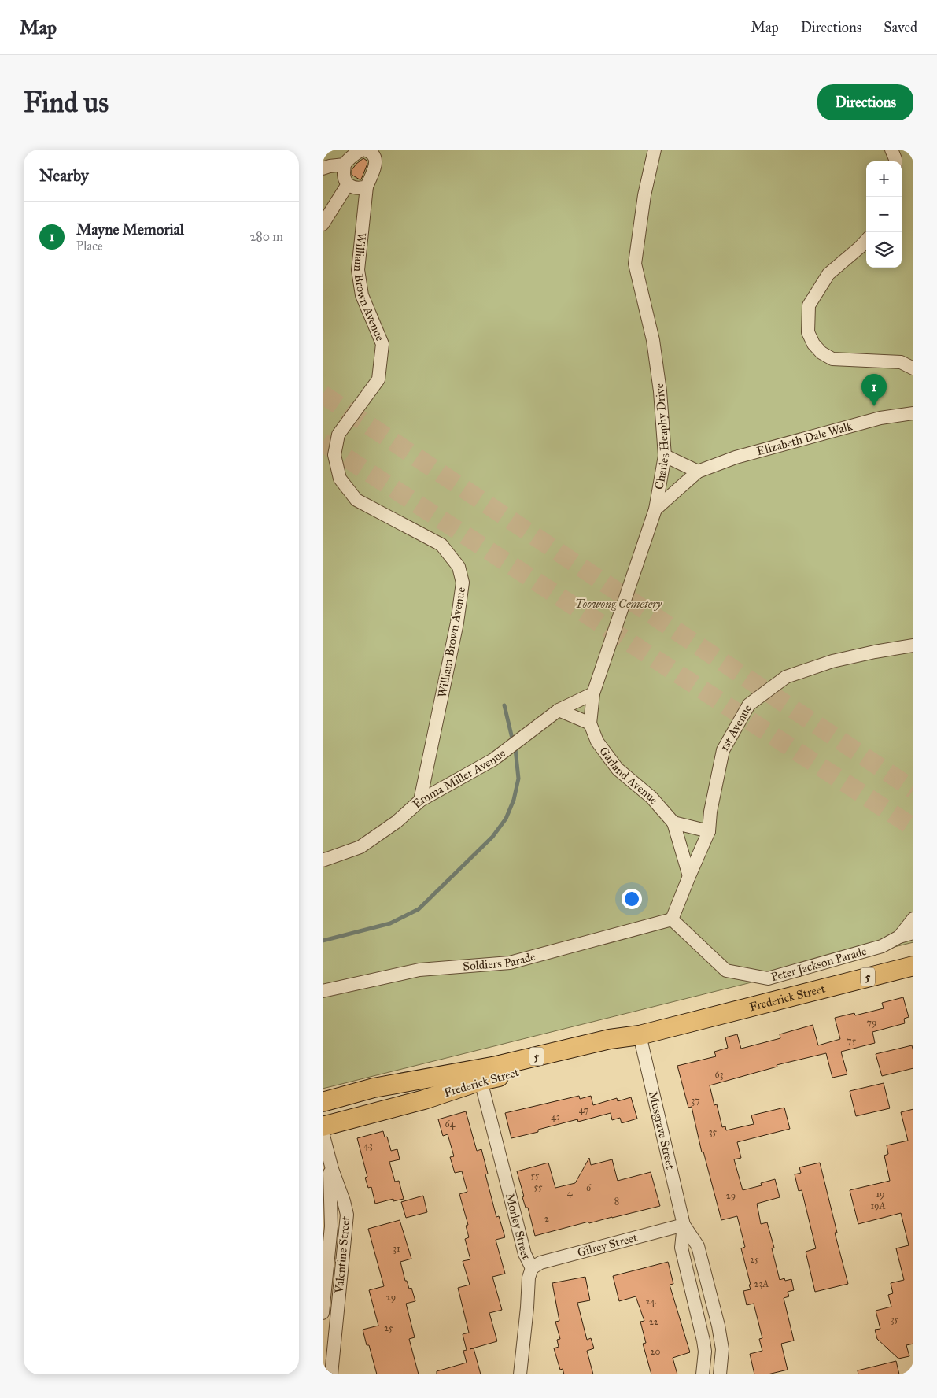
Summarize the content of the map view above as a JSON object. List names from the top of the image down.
{
  "streets": {
    "highway": ["5", "Frederick Street"],
    "street": [
      "William Brown Avenue",
      "Charles Heaphy Drive",
      "Elizabeth Dale Walk",
      "1st Avenue",
      "Garland Avenue",
      "Emma Miller Avenue",
      "Soldiers Parade",
      "Peter Jackson Parade",
      "Musgrave Street",
      "Morley Street",
      "Gilrey Street",
      "Valentine Street"
    ]
  },
  "crossings": [
    ["William Brown Avenue", "Emma Miller Avenue"],
    ["Charles Heaphy Drive", "Garland Avenue"],
    ["Charles Heaphy Drive", "Emma Miller Avenue"],
    ["1st Avenue", "Soldiers Parade"],
    ["1st Avenue", "Peter Jackson Parade"],
    ["Soldiers Parade", "Peter Jackson Parade"],
    ["5", "Frederick Street"],
    ["5", "Morley Street"],
    ["Frederick Street", "Musgrave Street"],
    ["Frederick Street", "Morley Street"],
    ["Musgrave Street", "Gilrey Street"],
    ["Morley Street", "Gilrey Street"]
  ],
  "parks": ["Toowong Cemetery"],
  "house_numbers": [
    "79",
    "75",
    "63",
    "37",
    "47",
    "43",
    "64",
    "35",
    "43",
    "55",
    "55",
    "6",
    "4",
    "19",
    "29",
    "8",
    "19A",
    "2",
    "31",
    "25",
    "23A",
    "29",
    "24",
    "35",
    "22",
    "25",
    "20"
  ],
  "page": {
    "header": "Map",
    "nav": ["Map", "Directions", "Saved"],
    "buttons": "Directions",
    "title": "Find us",
    "heading": "Nearby",
    "map_buttons": ["+", "−"],
    "list": [
      {
        "mark": "1",
        "name": "Mayne Memorial",
        "note": "Place",
        "value": "280 m"
      }
    ],
    "pins": "1"
  }
}
